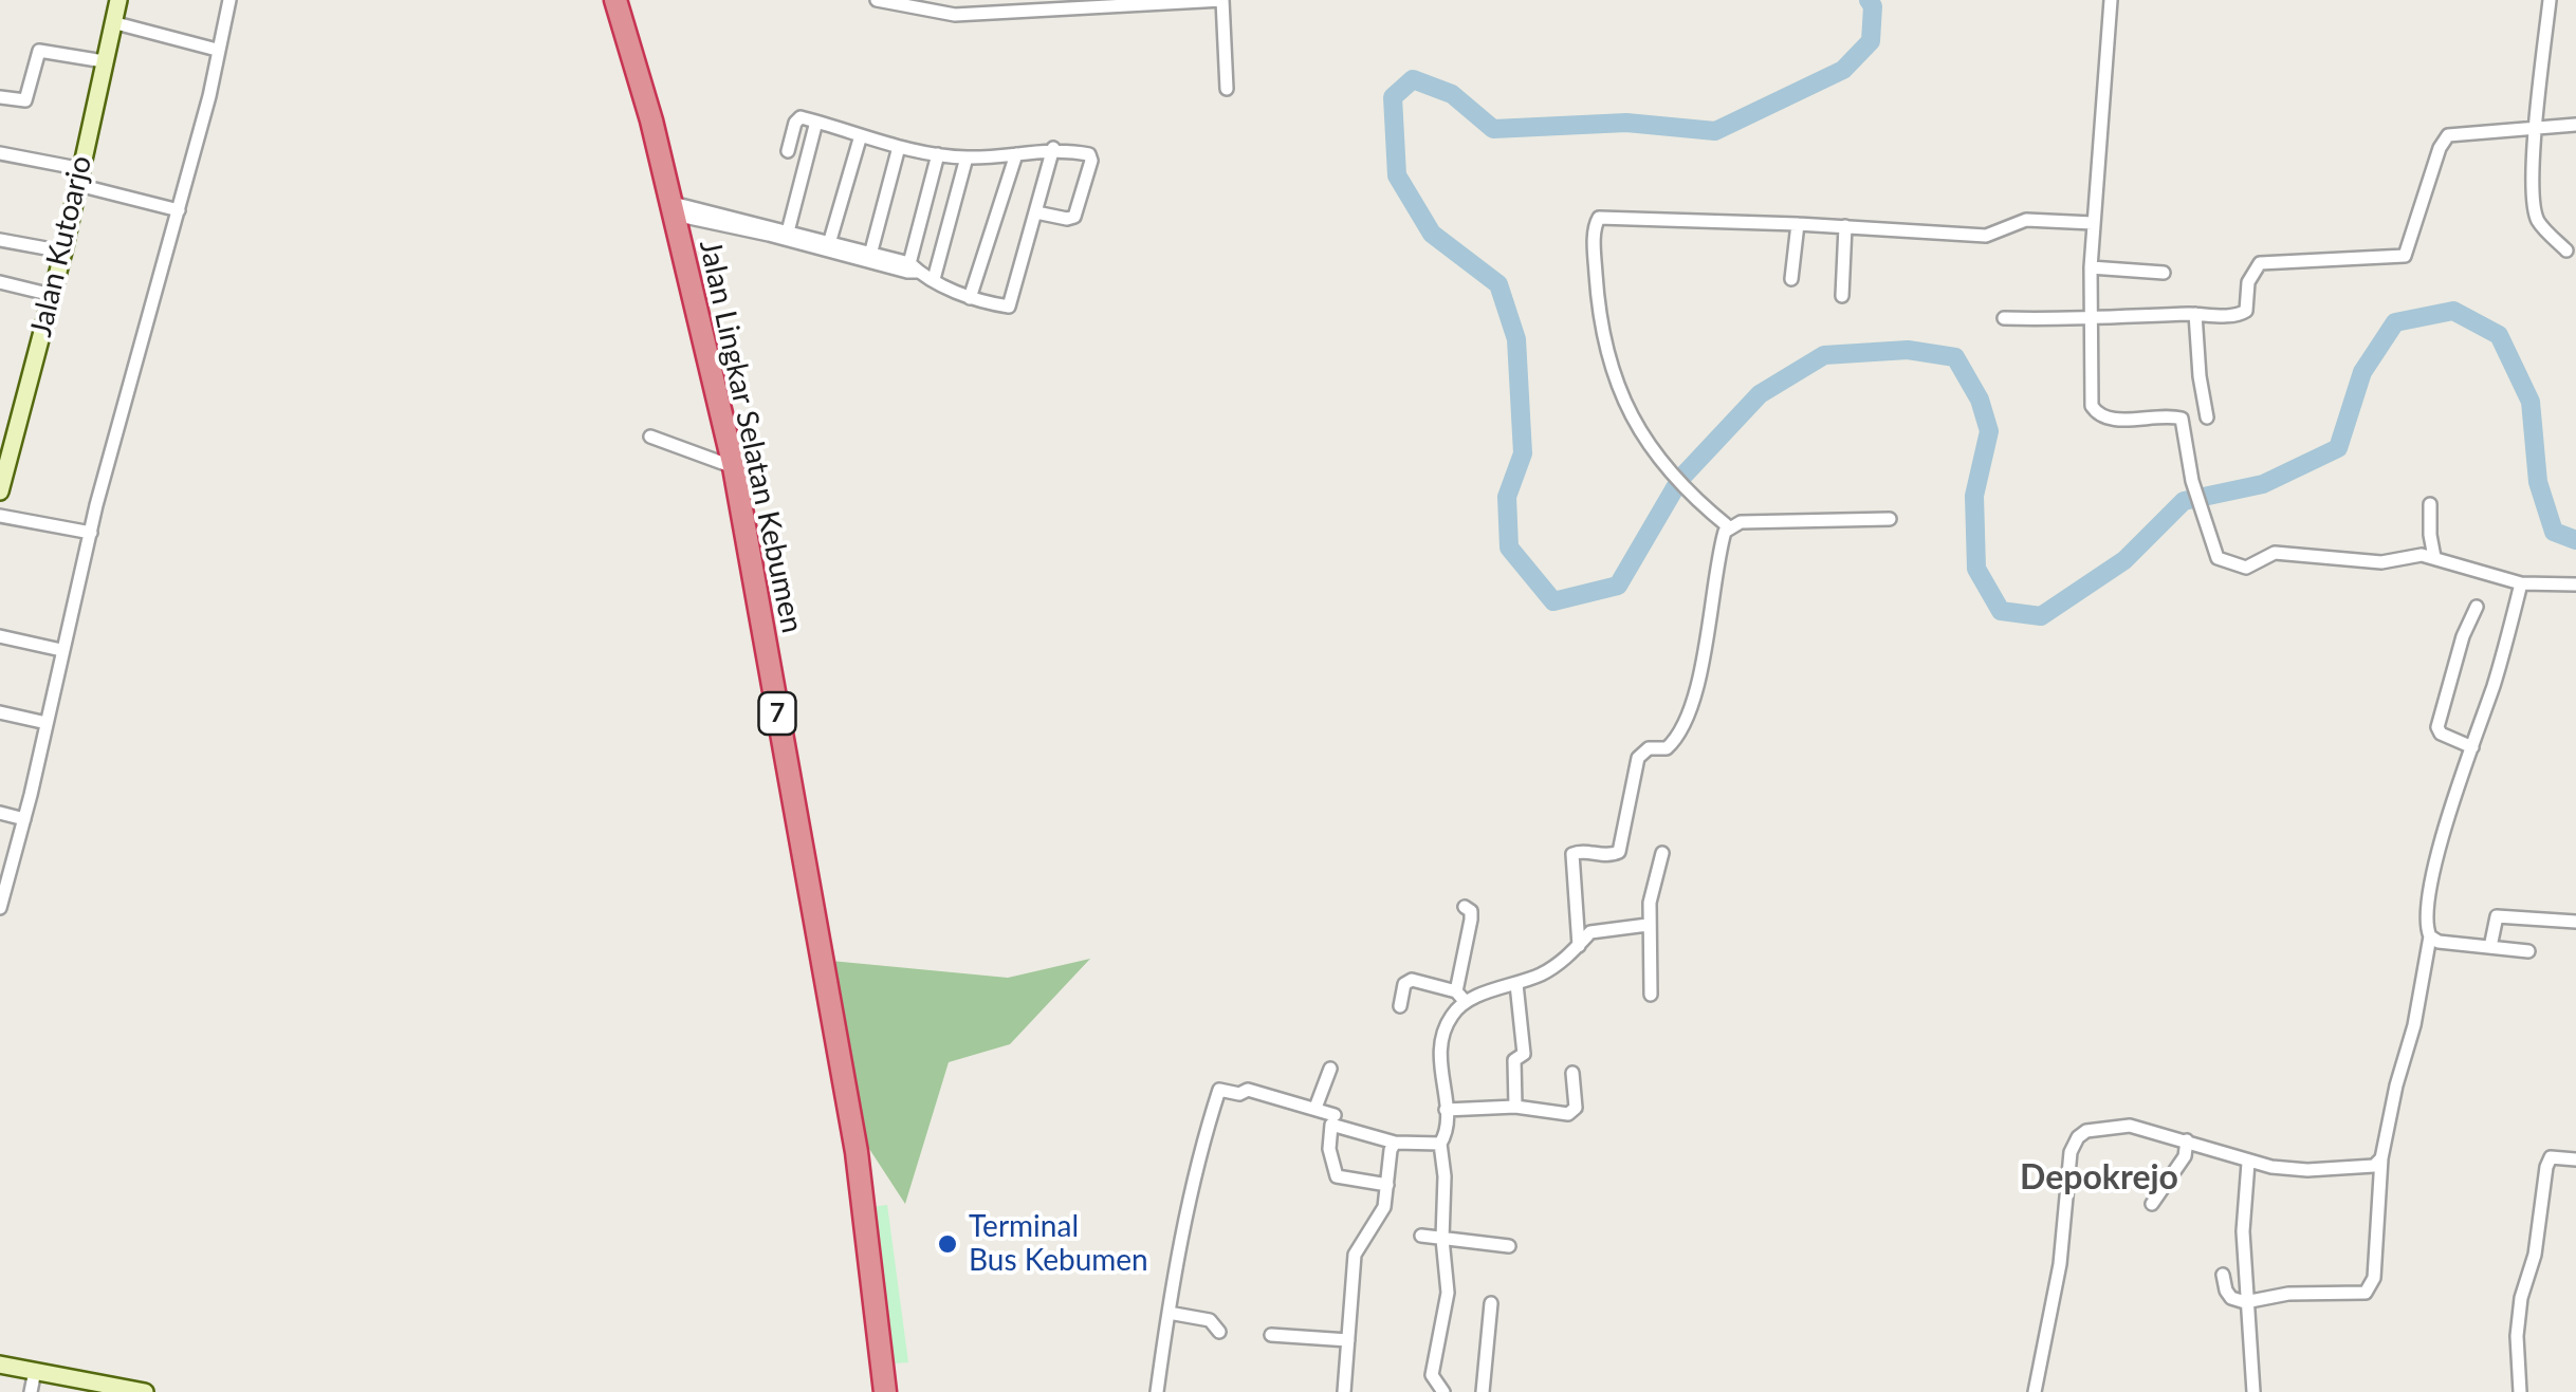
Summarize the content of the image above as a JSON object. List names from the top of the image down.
{
  "streets": {
    "highway": ["Jalan Lingkar Selatan Kebumen", "7"],
    "main road": ["Jalan Kutoarjo"]
  },
  "districts": ["Depokrejo"],
  "places": ["Terminal Bus Kebumen"]
}
